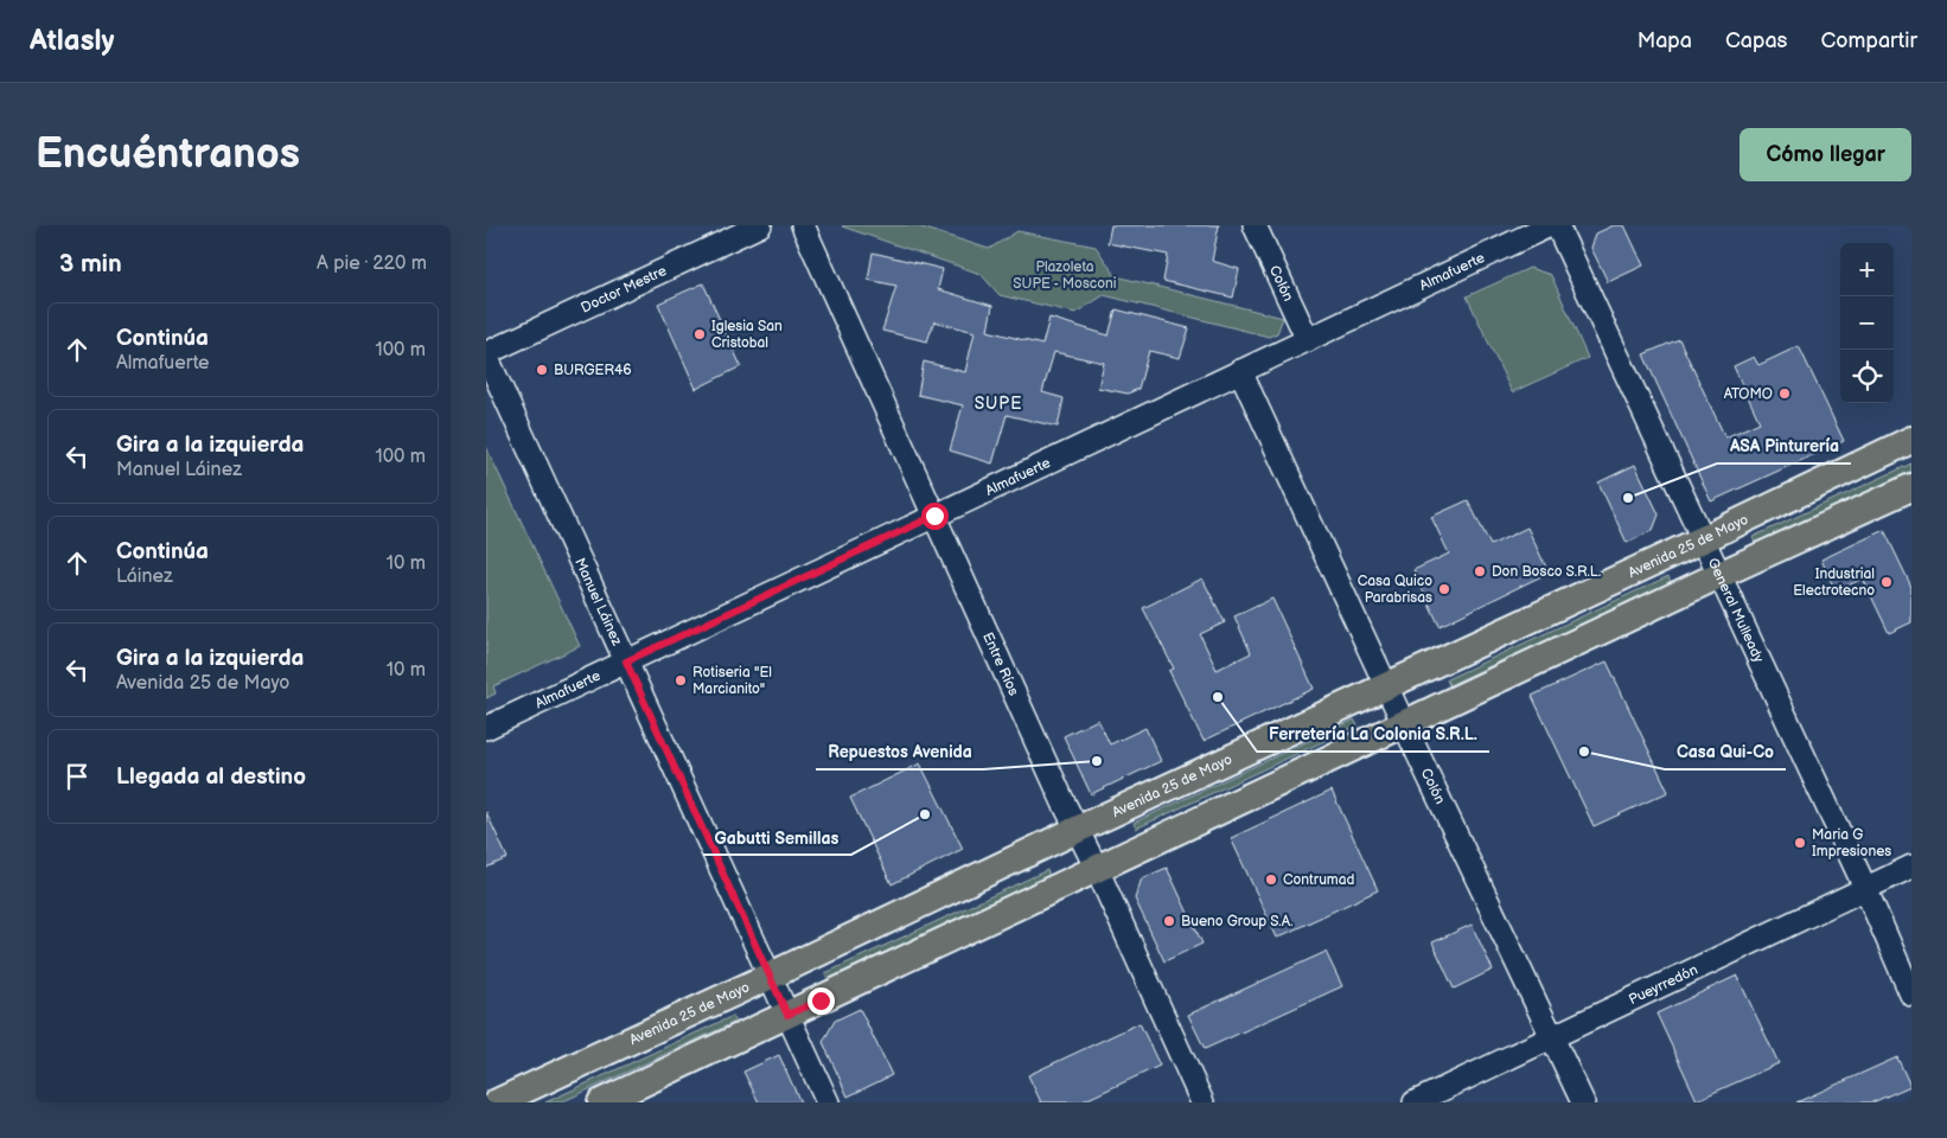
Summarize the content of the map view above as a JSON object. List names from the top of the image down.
{
  "streets": {
    "main road": ["Avenida 25 de Mayo"],
    "street": [
      "Almafuerte",
      "Colón",
      "Doctor Mestre",
      "Manuel Láinez",
      "General Mulleady",
      "Entre Ríos",
      "Pueyrredón"
    ]
  },
  "crossings": [
    ["Almafuerte", "Colón"],
    ["Almafuerte", "Manuel Láinez"],
    ["Almafuerte", "Entre Ríos"],
    ["Colón", "Avenida 25 de Mayo"],
    ["Colón", "Pueyrredón"],
    ["Doctor Mestre", "Manuel Láinez"],
    ["Avenida 25 de Mayo", "Manuel Láinez"],
    ["Avenida 25 de Mayo", "General Mulleady"],
    ["Avenida 25 de Mayo", "Entre Ríos"],
    ["General Mulleady", "Pueyrredón"]
  ],
  "districts": ["SUPE"],
  "parks": ["Plazoleta SUPE - Mosconi"],
  "places": [
    "Iglesia San Cristobal",
    "BURGER46",
    "ATOMO",
    "ASA Pinturería",
    "Don Bosco S.R.L.",
    "Industrial Electrotecno",
    "Casa Quico Parabrisas",
    "Rotiseria \"El Marcianito\"",
    "Ferretería La Colonia S.R.L.",
    "Casa Qui-Co",
    "Repuestos Avenida",
    "Gabutti Semillas",
    "Maria G Impresiones",
    "Contrumad",
    "Bueno Group S.A."
  ],
  "page": {
    "header": "Atlasly",
    "nav": ["Mapa", "Capas", "Compartir"],
    "buttons": "Cómo llegar",
    "title": "Encuéntranos",
    "heading": ["3 min", "A pie · 220 m"],
    "map_buttons": ["+", "−"],
    "list": [
      ["Continúa", "Almafuerte", "100 m"],
      ["Gira a la izquierda", "Manuel Láinez", "100 m"],
      ["Continúa", "Láinez", "10 m"],
      ["Gira a la izquierda", "Avenida 25 de Mayo", "10 m"],
      "Llegada al destino"
    ]
  }
}
